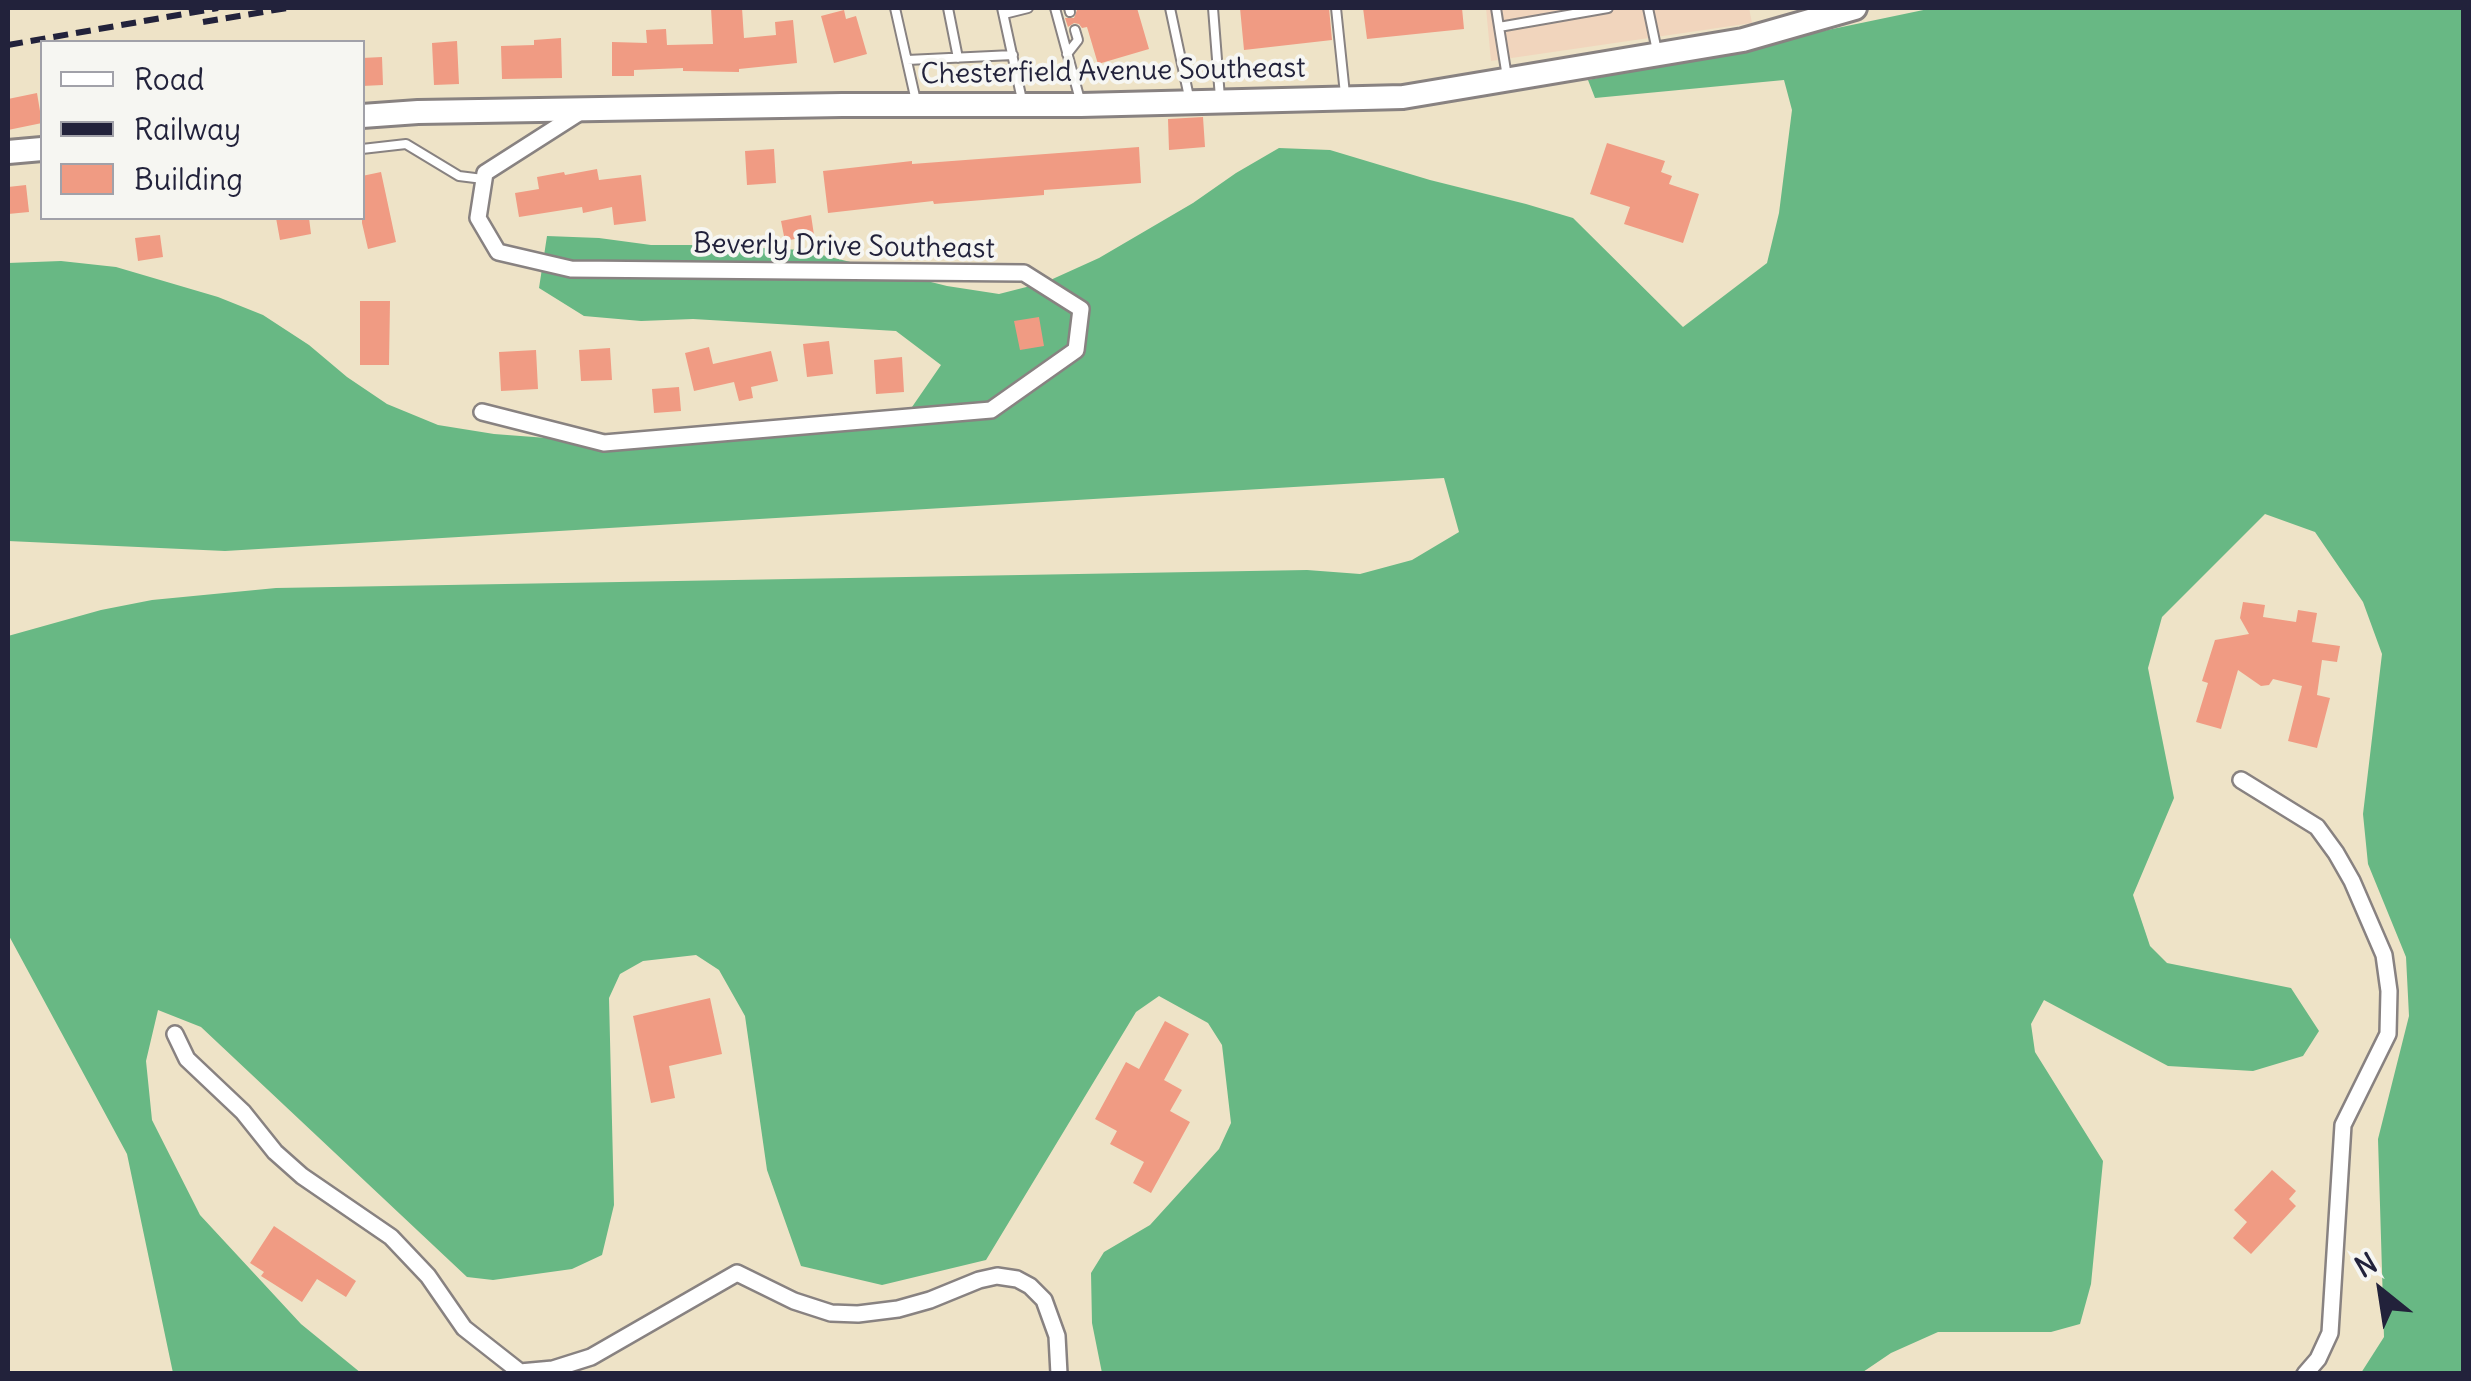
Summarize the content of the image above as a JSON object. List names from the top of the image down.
{
  "streets": {
    "street": ["Chesterfield Avenue Southeast", "Beverly Drive Southeast"]
  },
  "legend": ["Road", "Railway", "Building"],
  "north": "top left"
}
